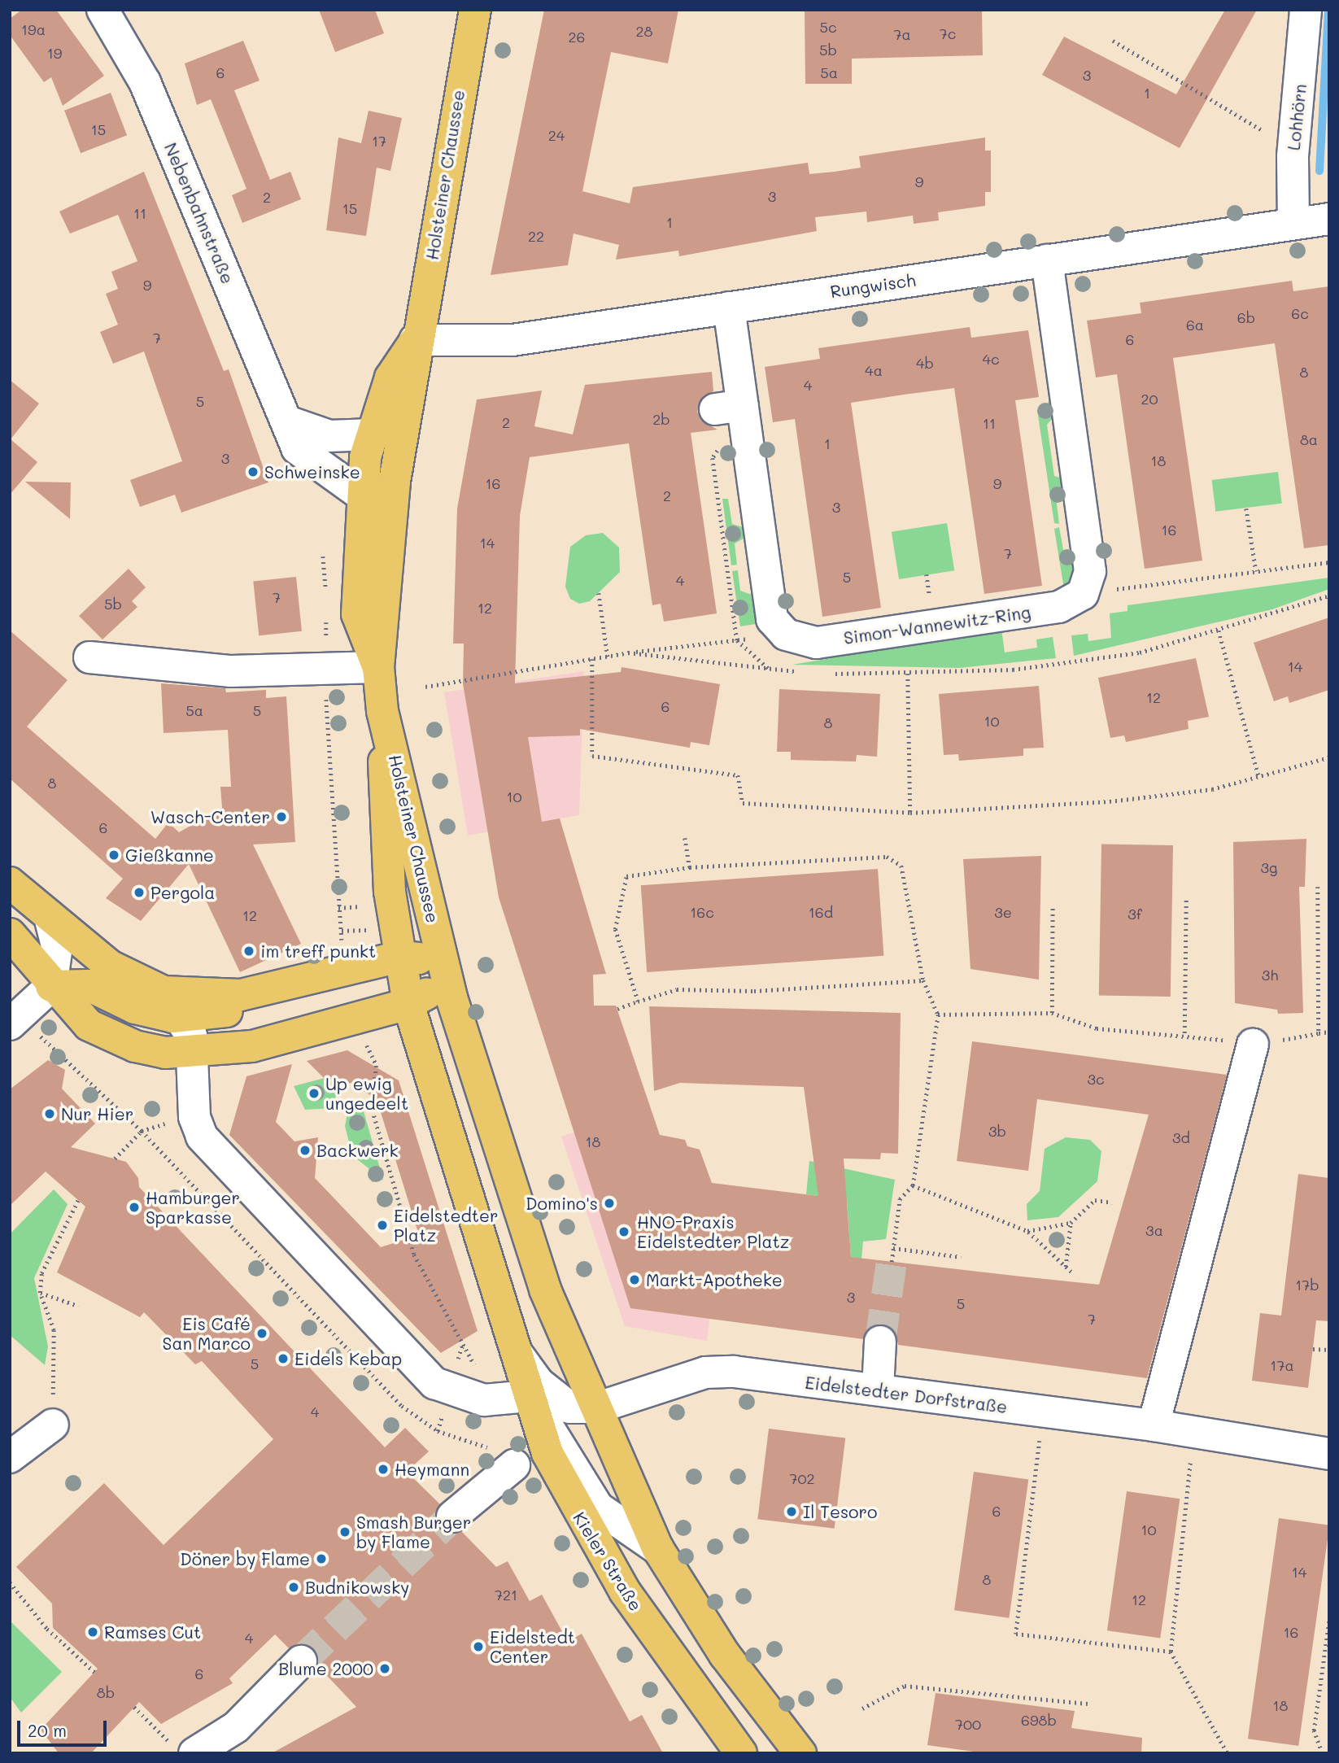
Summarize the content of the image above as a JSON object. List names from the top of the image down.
{
  "streets": {
    "main road": ["Holsteiner Chaussee", "Kieler Straße"],
    "street": [
      "Lohhörn",
      "Nebenbahnstraße",
      "Rungwisch",
      "Simon-Wannewitz-Ring",
      "Eidelstedter Dorfstraße"
    ]
  },
  "crossings": [
    ["Lohhörn", "Rungwisch"],
    ["Holsteiner Chaussee", "Nebenbahnstraße"],
    ["Holsteiner Chaussee", "Rungwisch"],
    ["Eidelstedter Dorfstraße", "Kieler Straße"]
  ],
  "places": [
    "Schweinske",
    "Wasch-Center",
    "Gießkanne",
    "Pergola",
    "im treff punkt",
    "Up ewig ungedeelt",
    "Nur Hier",
    "Backwerk",
    "Domino's",
    "Hamburger Sparkasse",
    "Eidelstedter Platz",
    "HNO-Praxis Eidelstedter Platz",
    "Markt-Apotheke",
    "Eis Café San Marco",
    "Eidels Kebap",
    "Heymann",
    "Il Tesoro",
    "Smash Burger by Flame",
    "Döner by Flame",
    "Budnikowsky",
    "Ramses Cut",
    "Eidelstedt Center",
    "Blume 2000"
  ],
  "house_numbers": [
    "5c",
    "19a",
    "28",
    "7c",
    "7a",
    "26",
    "5b",
    "19",
    "6",
    "5a",
    "3",
    "1",
    "15",
    "24",
    "17",
    "9",
    "3",
    "2",
    "15",
    "11",
    "1",
    "22",
    "9",
    "6c",
    "6b",
    "6a",
    "7",
    "6",
    "4c",
    "4b",
    "4a",
    "8",
    "4",
    "20",
    "5",
    "2b",
    "2",
    "11",
    "8a",
    "1",
    "3",
    "18",
    "16",
    "9",
    "2",
    "3",
    "16",
    "14",
    "7",
    "5",
    "4",
    "7",
    "5b",
    "12",
    "14",
    "12",
    "6",
    "5a",
    "5",
    "10",
    "8",
    "8",
    "10",
    "6",
    "3g",
    "16c",
    "16d",
    "3e",
    "3f",
    "12",
    "3h",
    "3c",
    "3b",
    "3d",
    "18",
    "3a",
    "17b",
    "3",
    "5",
    "7",
    "5",
    "17a",
    "4",
    "702",
    "6",
    "10",
    "14",
    "8",
    "721",
    "12",
    "16",
    "4",
    "6",
    "8b",
    "18",
    "698b",
    "700"
  ],
  "scale_bar": "20 m"
}
